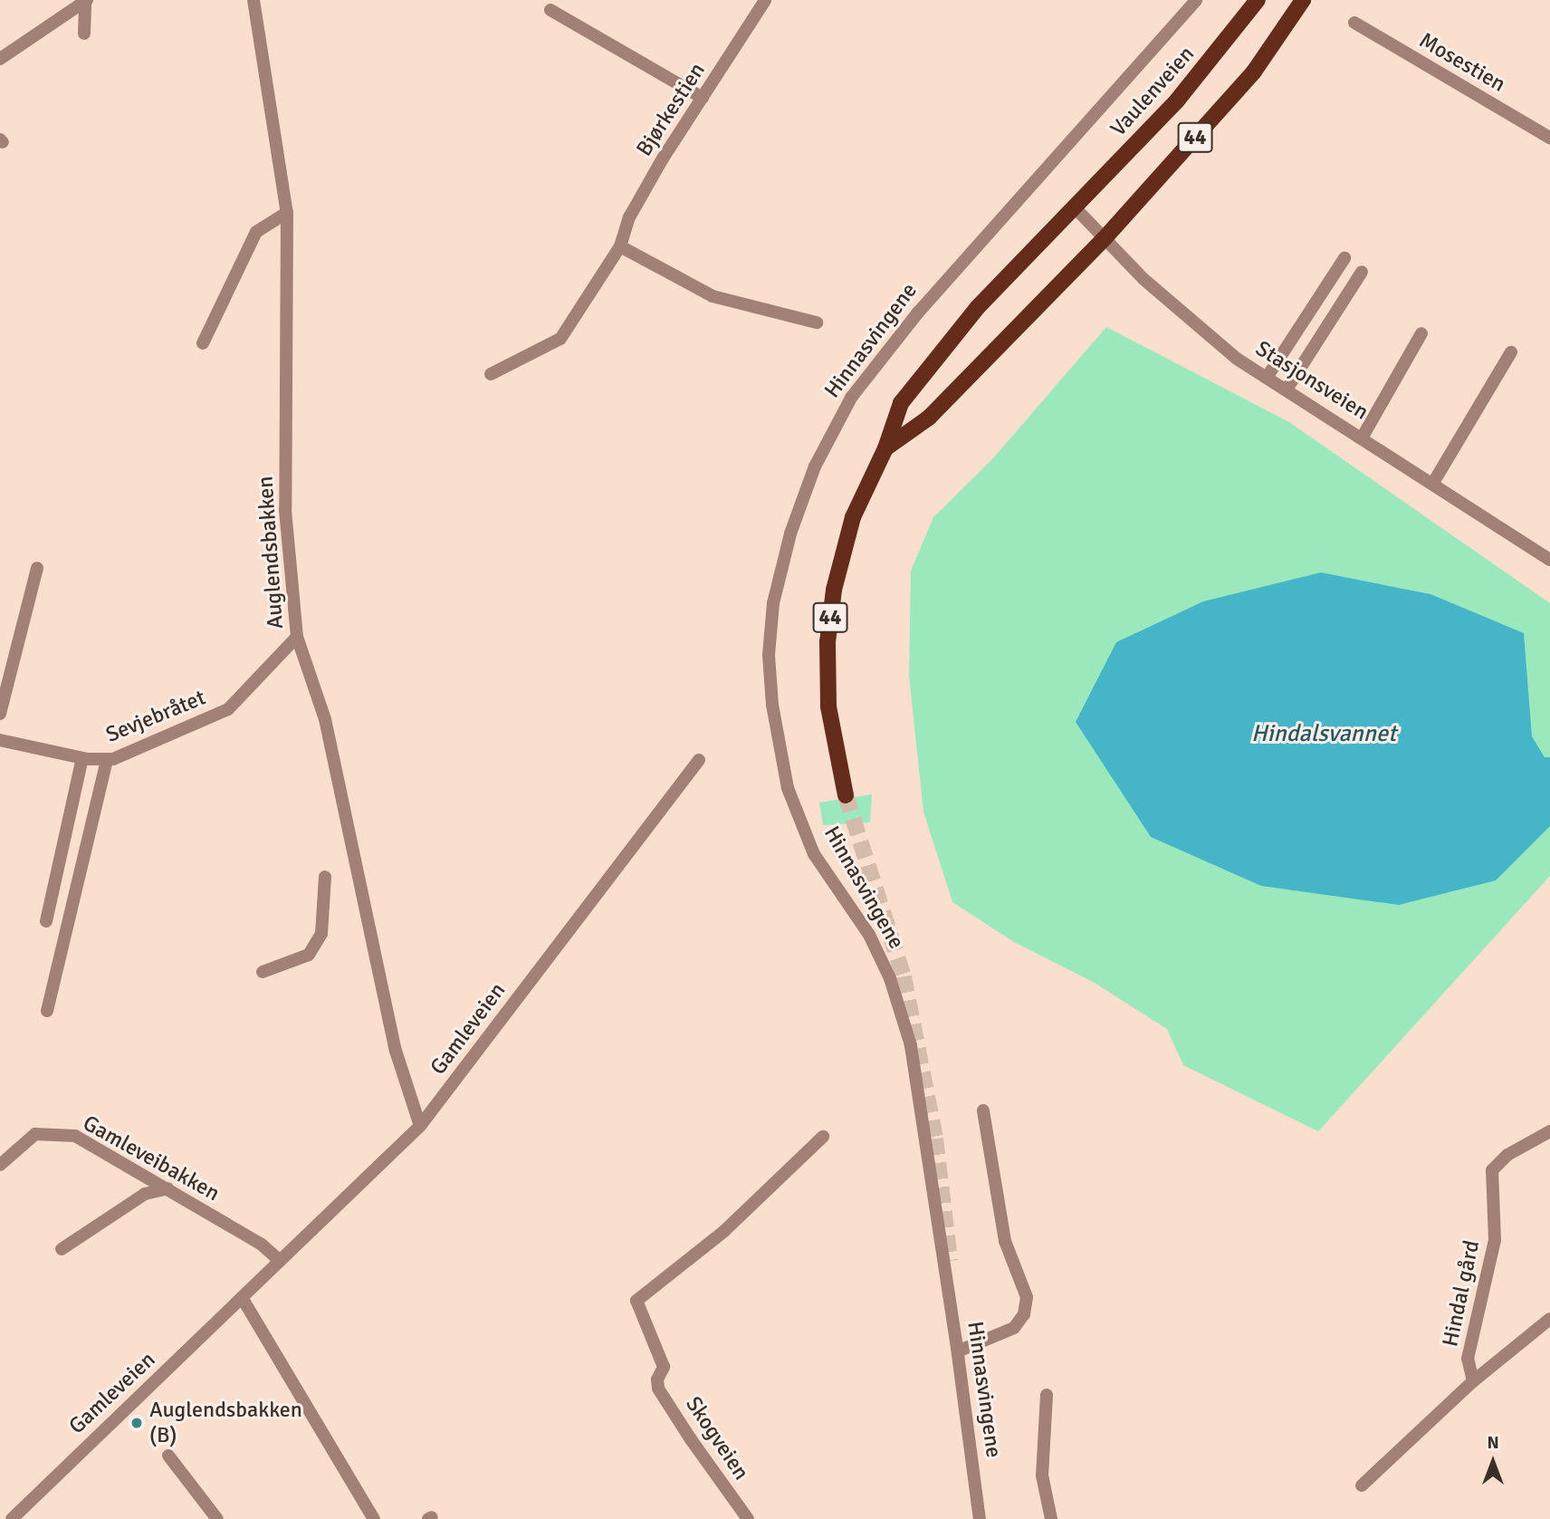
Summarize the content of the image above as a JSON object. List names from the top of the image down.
{
  "streets": {
    "main road": ["Vaulenveien", "44", "Hinnasvingene"],
    "street": [
      "Mosestien",
      "Bjørkestien",
      "Stasjonsveien",
      "Auglendsbakken",
      "Sevjebråtet",
      "Gamleveien",
      "Gamleveibakken",
      "Hindal gård",
      "Skogveien"
    ]
  },
  "crossings": [
    ["Vaulenveien", "Hinnasvingene"],
    ["Vaulenveien", "Stasjonsveien"],
    ["44", "Hinnasvingene"],
    ["44", "Stasjonsveien"],
    ["Hinnasvingene", "Stasjonsveien"],
    ["Auglendsbakken", "Sevjebråtet"],
    ["Auglendsbakken", "Gamleveien"],
    ["Gamleveien", "Gamleveibakken"]
  ],
  "water": ["Hindalsvannet"],
  "places": ["Auglendsbakken (B)"],
  "north": "top"
}
